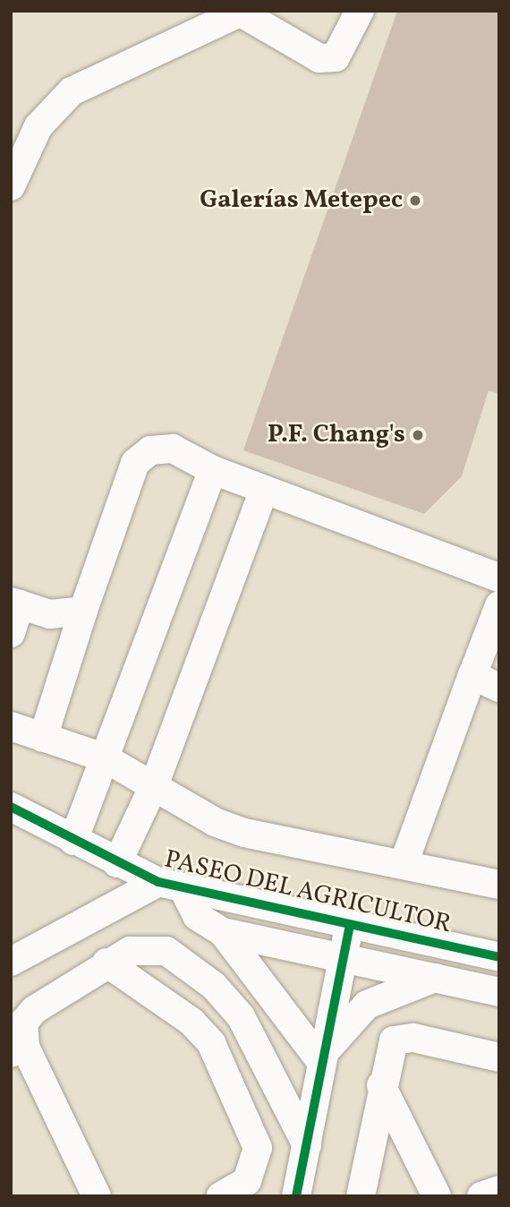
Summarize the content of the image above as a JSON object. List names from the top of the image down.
{
  "streets": {
    "street": ["PASEO DEL AGRICULTOR"]
  },
  "places": ["Galerías Metepec", "P.F. Chang's"]
}
